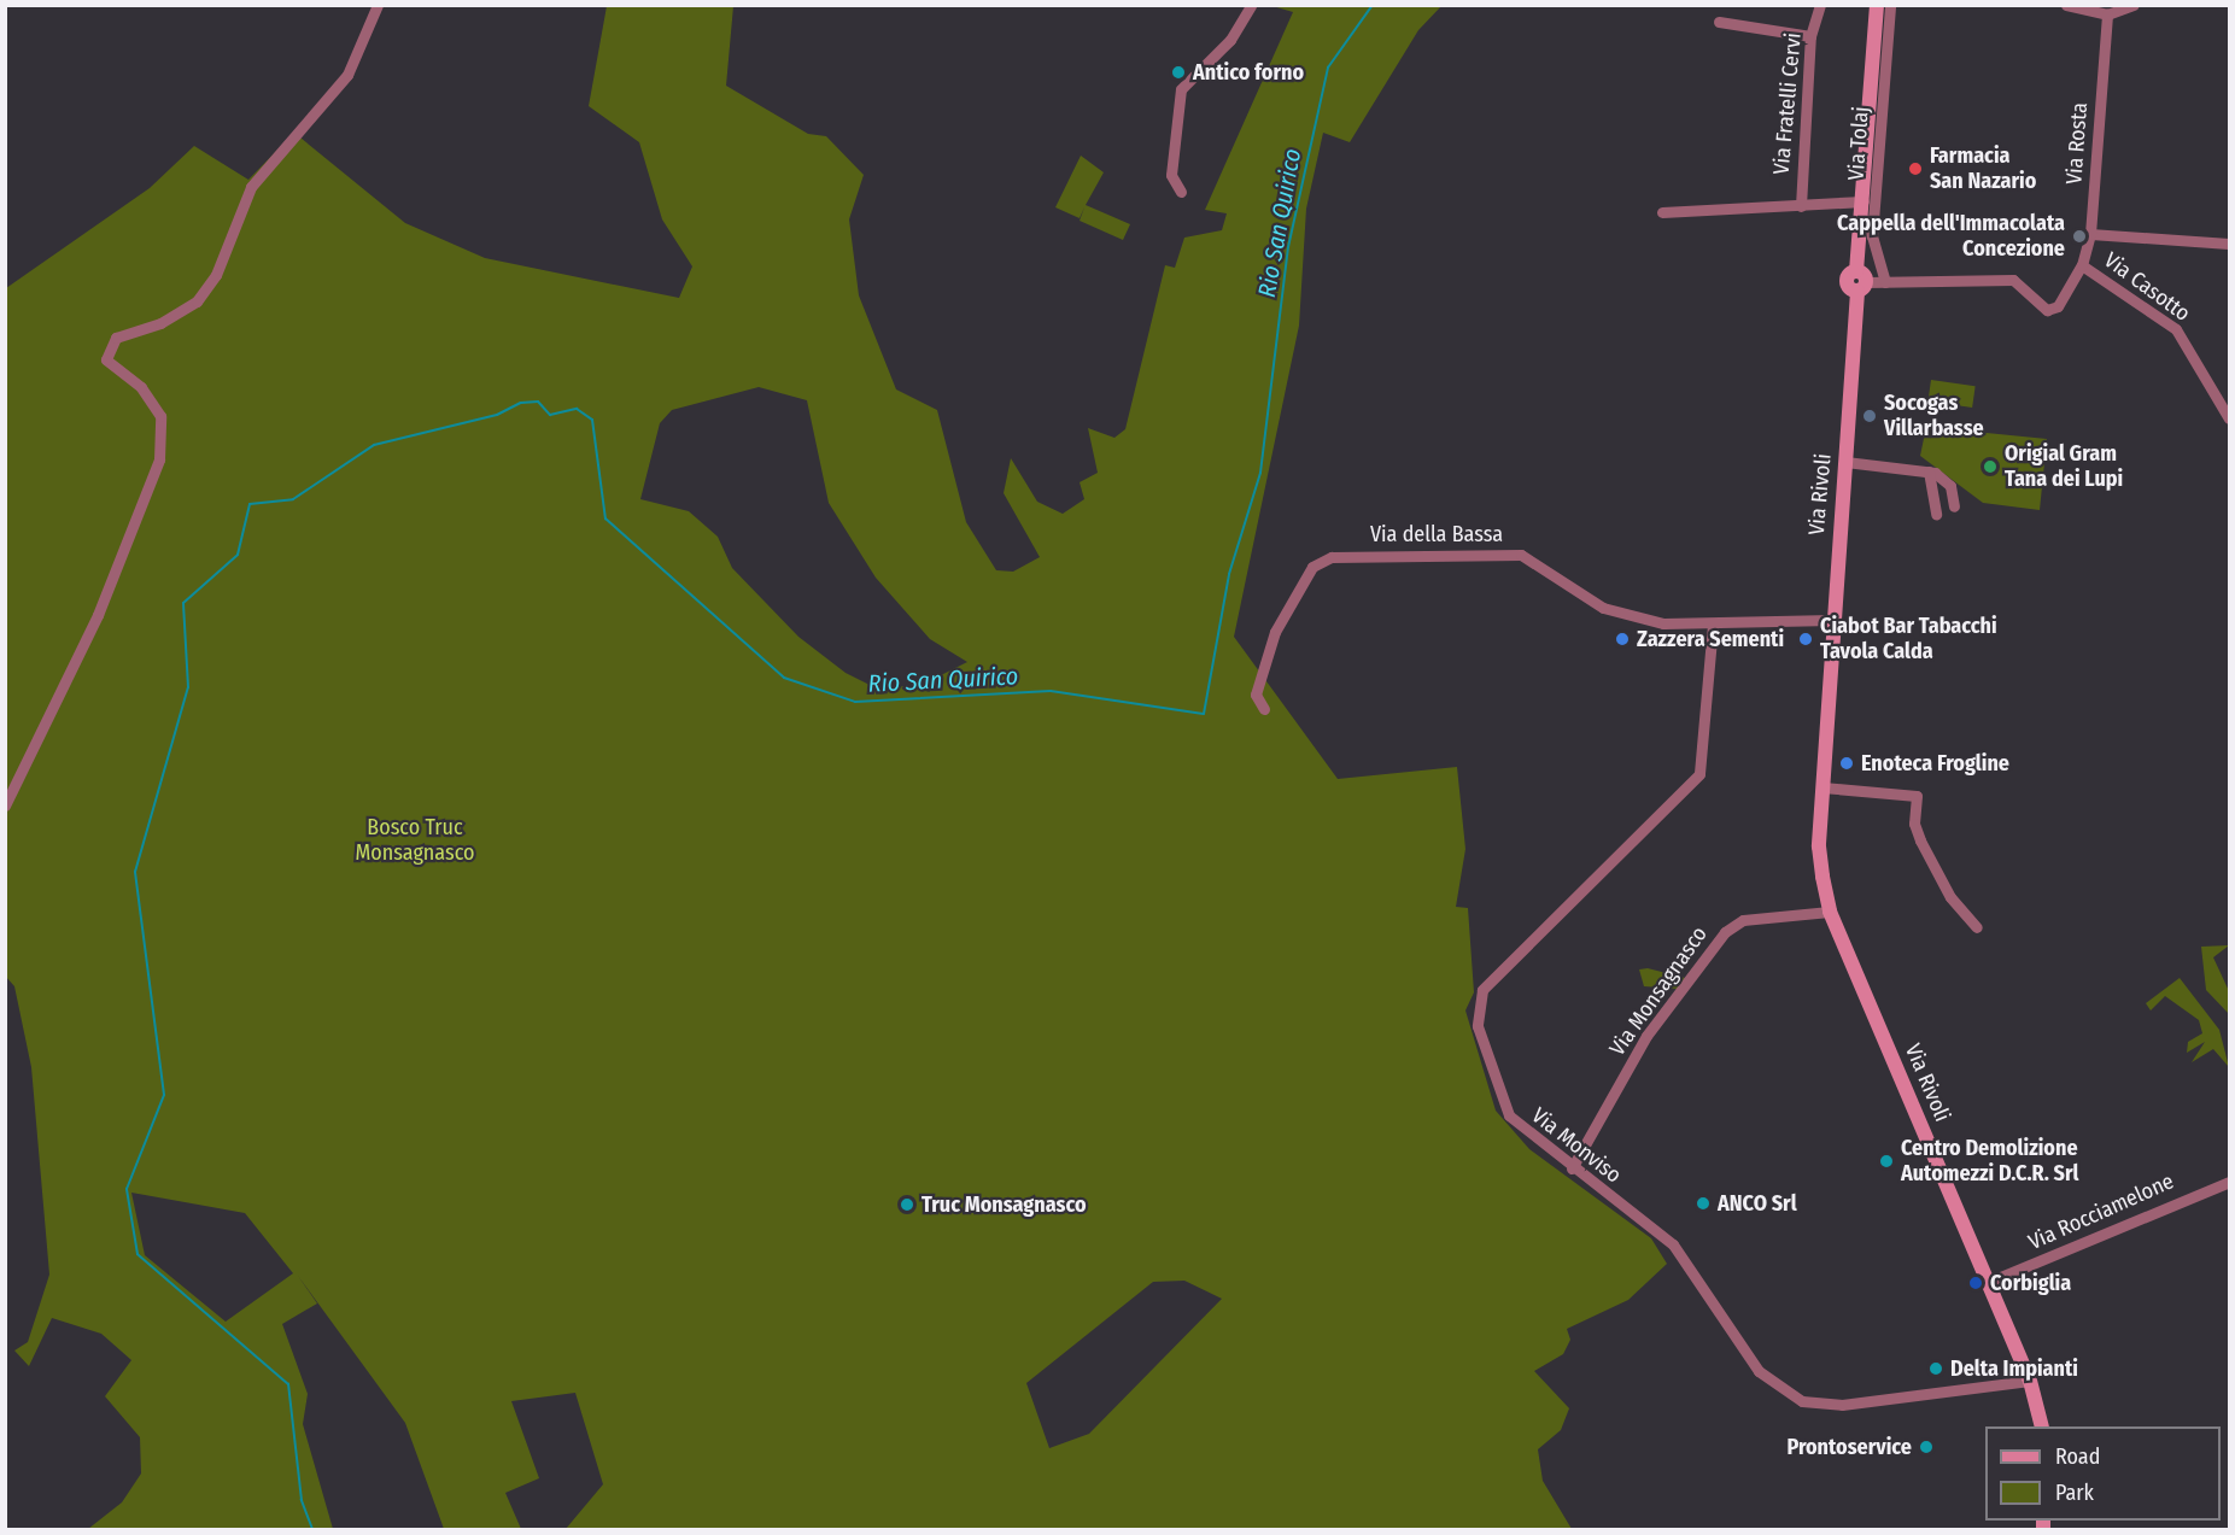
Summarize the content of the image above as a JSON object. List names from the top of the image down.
{
  "streets": {
    "street": [
      "Via Fratelli Cervi",
      "Via Tolaj",
      "Via Rosta",
      "Via Casotto",
      "Via Rivoli",
      "Via della Bassa",
      "Via Monsagnasco",
      "Via Monviso",
      "Via Rocciamelone"
    ]
  },
  "crossings": [
    ["Via Tolaj", "Via Rosta"],
    ["Via Rosta", "Via Casotto"],
    ["Via Rosta", "Via Rivoli"],
    ["Via Rivoli", "Via della Bassa"],
    ["Via Rivoli", "Via Monsagnasco"],
    ["Via Rivoli", "Via Monviso"],
    ["Via Rivoli", "Via Rocciamelone"],
    ["Via della Bassa", "Via Monviso"],
    ["Via Monsagnasco", "Via Monviso"]
  ],
  "water": ["Rio San Quirico"],
  "parks": ["Bosco Truc Monsagnasco"],
  "places": [
    "Antico forno",
    "Farmacia San Nazario",
    "Cappella dell'Immacolata Concezione",
    "Socogas Villarbasse",
    "Origial Gram Tana dei Lupi",
    "Zazzera Sementi",
    "Ciabot Bar Tabacchi Tavola Calda",
    "Enoteca Frogline",
    "Centro Demolizione Automezzi D.C.R. Srl",
    "ANCO Srl",
    "Truc Monsagnasco",
    "Corbiglia",
    "Delta Impianti",
    "Prontoservice"
  ],
  "legend": ["Road", "Park"]
}
